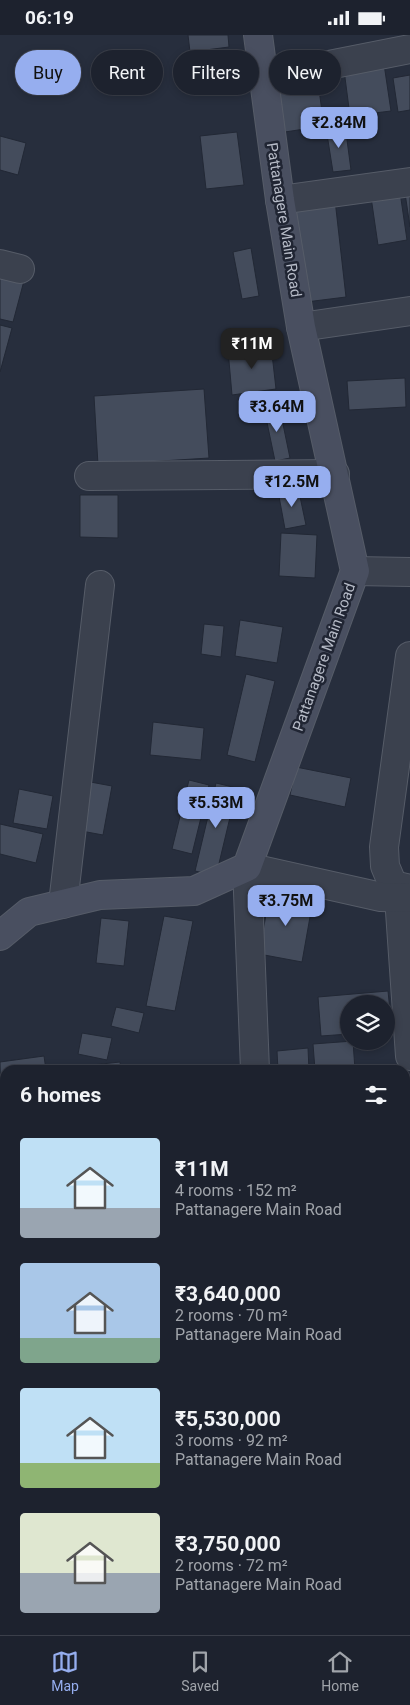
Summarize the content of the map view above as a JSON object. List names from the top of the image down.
{
  "streets": {
    "street": ["Pattanagere Main Road"]
  },
  "page": {
    "status": "06:19",
    "chip": [
      "Buy",
      "Rent",
      "Filters",
      "New"
    ],
    "price": [
      "₹2.84M",
      "₹11M",
      "₹3.64M",
      "₹12.5M",
      "₹5.53M",
      "₹3.75M"
    ],
    "heading": "6 homes",
    "list": [
      {
        "name": "₹11M",
        "note": "4 rooms · 152 m² · Pattanagere Main Road"
      },
      {
        "name": "₹3,640,000",
        "note": "2 rooms · 70 m² · Pattanagere Main Road"
      },
      {
        "name": "₹5,530,000",
        "note": "3 rooms · 92 m² · Pattanagere Main Road"
      },
      {
        "name": "₹3,750,000",
        "note": "2 rooms · 72 m² · Pattanagere Main Road"
      }
    ],
    "tabs": ["Map", "Saved", "Home"]
  }
}
